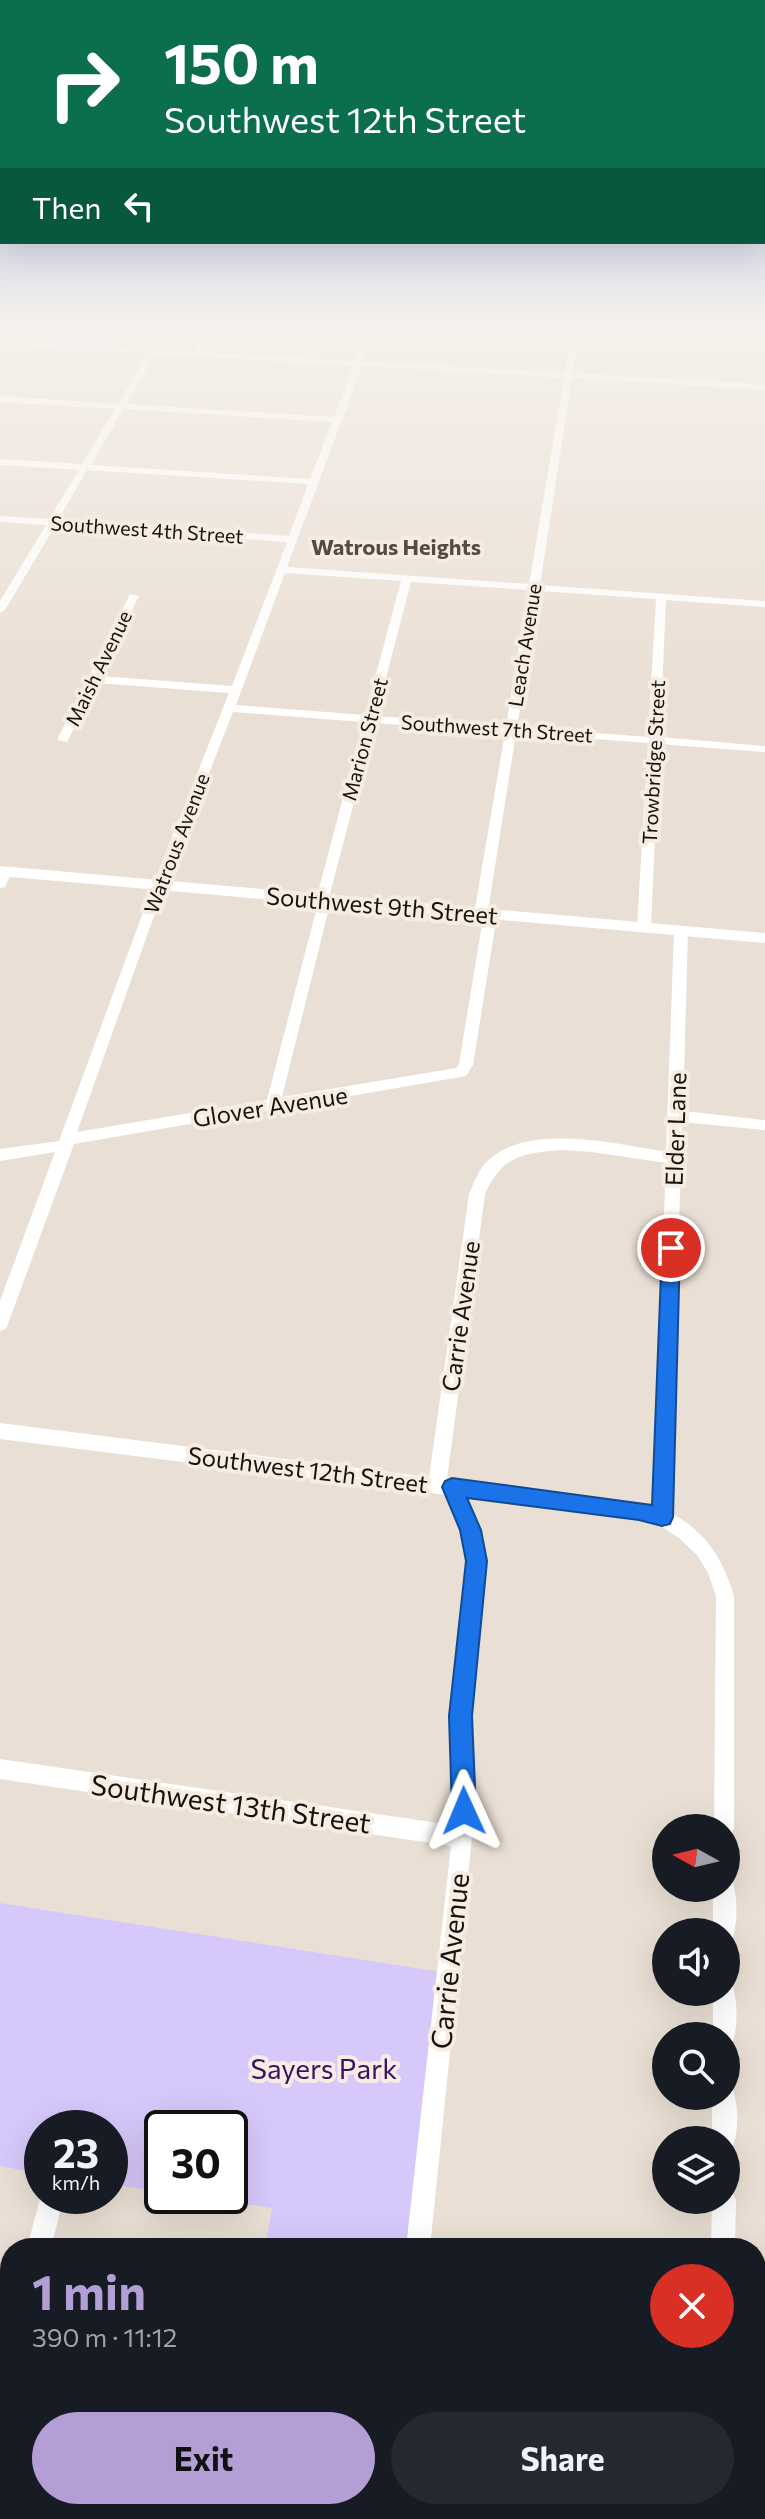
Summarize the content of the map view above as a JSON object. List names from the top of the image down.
{
  "streets": {
    "main road": ["Southwest 9th Street"],
    "street": [
      "Southwest 4th Street",
      "Leach Avenue",
      "Maish Avenue",
      "Southwest 7th Street",
      "Marion Street",
      "Trowbridge Street",
      "Watrous Avenue",
      "Glover Avenue",
      "Elder Lane",
      "Carrie Avenue",
      "Southwest 12th Street",
      "Southwest 13th Street"
    ]
  },
  "crossings": [
    ["Southwest 4th Street", "Watrous Avenue"],
    ["Leach Avenue", "Southwest 7th Street"],
    ["Leach Avenue", "Southwest 9th Street"],
    ["Leach Avenue", "Glover Avenue"],
    ["Southwest 7th Street", "Marion Street"],
    ["Southwest 7th Street", "Trowbridge Street"],
    ["Southwest 7th Street", "Watrous Avenue"],
    ["Marion Street", "Southwest 9th Street"],
    ["Marion Street", "Glover Avenue"],
    ["Trowbridge Street", "Southwest 9th Street"],
    ["Watrous Avenue", "Southwest 9th Street"],
    ["Watrous Avenue", "Glover Avenue"],
    ["Southwest 9th Street", "Elder Lane"],
    ["Elder Lane", "Carrie Avenue"],
    ["Elder Lane", "Southwest 12th Street"],
    ["Carrie Avenue", "Southwest 12th Street"],
    ["Carrie Avenue", "Southwest 13th Street"]
  ],
  "districts": ["Watrous Heights"],
  "parks": ["Sayers Park"],
  "north": "left",
  "page": {
    "turn": ["150 m", "Southwest 12th Street"],
    "then": "Then",
    "speed": "23 km/h",
    "limit": "30",
    "heading": ["1 min", "390 m · 11:12"],
    "buttons": ["Exit", "Share"]
  }
}
